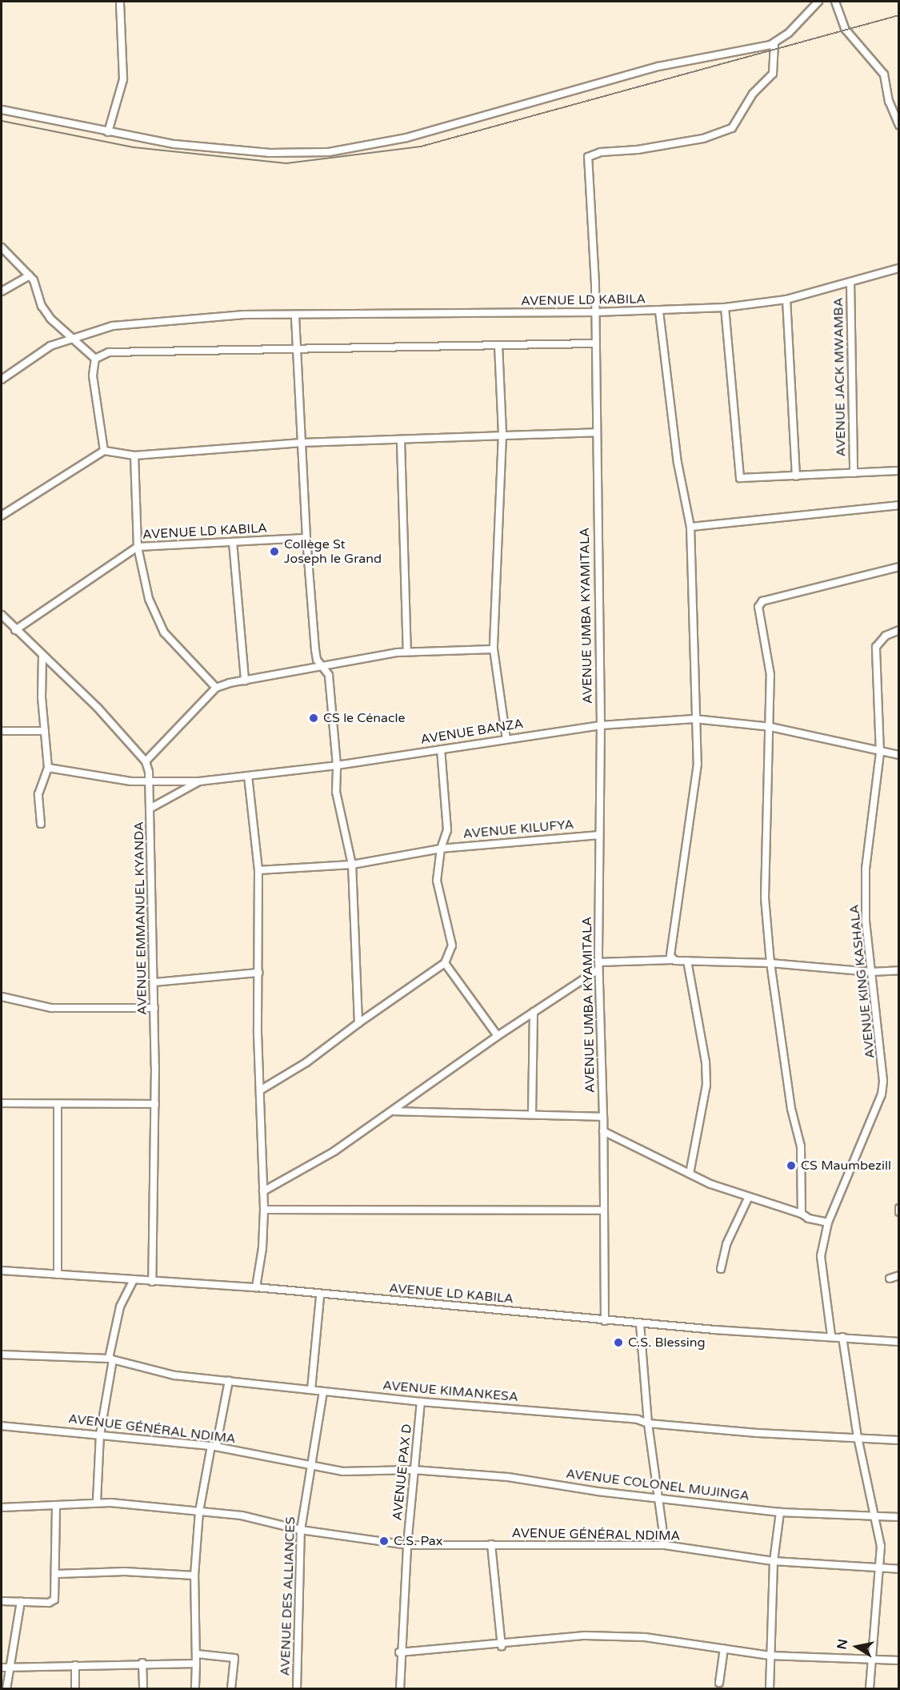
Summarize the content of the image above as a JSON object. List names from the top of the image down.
{
  "streets": {
    "street": [
      "AVENUE LD KABILA",
      "AVENUE JACK MWAMBA",
      "AVENUE UMBA KYAMITALA",
      "AVENUE BANZA",
      "AVENUE KILUFYA",
      "AVENUE EMMANUEL KYANDA",
      "AVENUE KING KASHALA",
      "AVENUE KIMANKESA",
      "AVENUE GÉNÉRAL NDIMA",
      "AVENUE PAX D",
      "AVENUE COLONEL MUJINGA",
      "AVENUE DES ALLIANCES"
    ]
  },
  "crossings": [
    ["AVENUE LD KABILA", "AVENUE JACK MWAMBA"],
    ["AVENUE LD KABILA", "AVENUE UMBA KYAMITALA"],
    ["AVENUE LD KABILA", "AVENUE EMMANUEL KYANDA"],
    ["AVENUE LD KABILA", "AVENUE KING KASHALA"],
    ["AVENUE UMBA KYAMITALA", "AVENUE BANZA"],
    ["AVENUE UMBA KYAMITALA", "AVENUE KILUFYA"],
    ["AVENUE BANZA", "AVENUE EMMANUEL KYANDA"],
    ["AVENUE BANZA", "AVENUE KING KASHALA"],
    ["AVENUE KIMANKESA", "AVENUE PAX D"],
    ["AVENUE KIMANKESA", "AVENUE DES ALLIANCES"],
    ["AVENUE GÉNÉRAL NDIMA", "AVENUE PAX D"],
    ["AVENUE GÉNÉRAL NDIMA", "AVENUE COLONEL MUJINGA"],
    ["AVENUE GÉNÉRAL NDIMA", "AVENUE DES ALLIANCES"],
    ["AVENUE PAX D", "AVENUE COLONEL MUJINGA"]
  ],
  "places": [
    "Collège St Joseph le Grand",
    "CS le Cénacle",
    "CS Maumbezill",
    "C.S. Blessing",
    "C.S. Pax"
  ],
  "north": "left"
}
